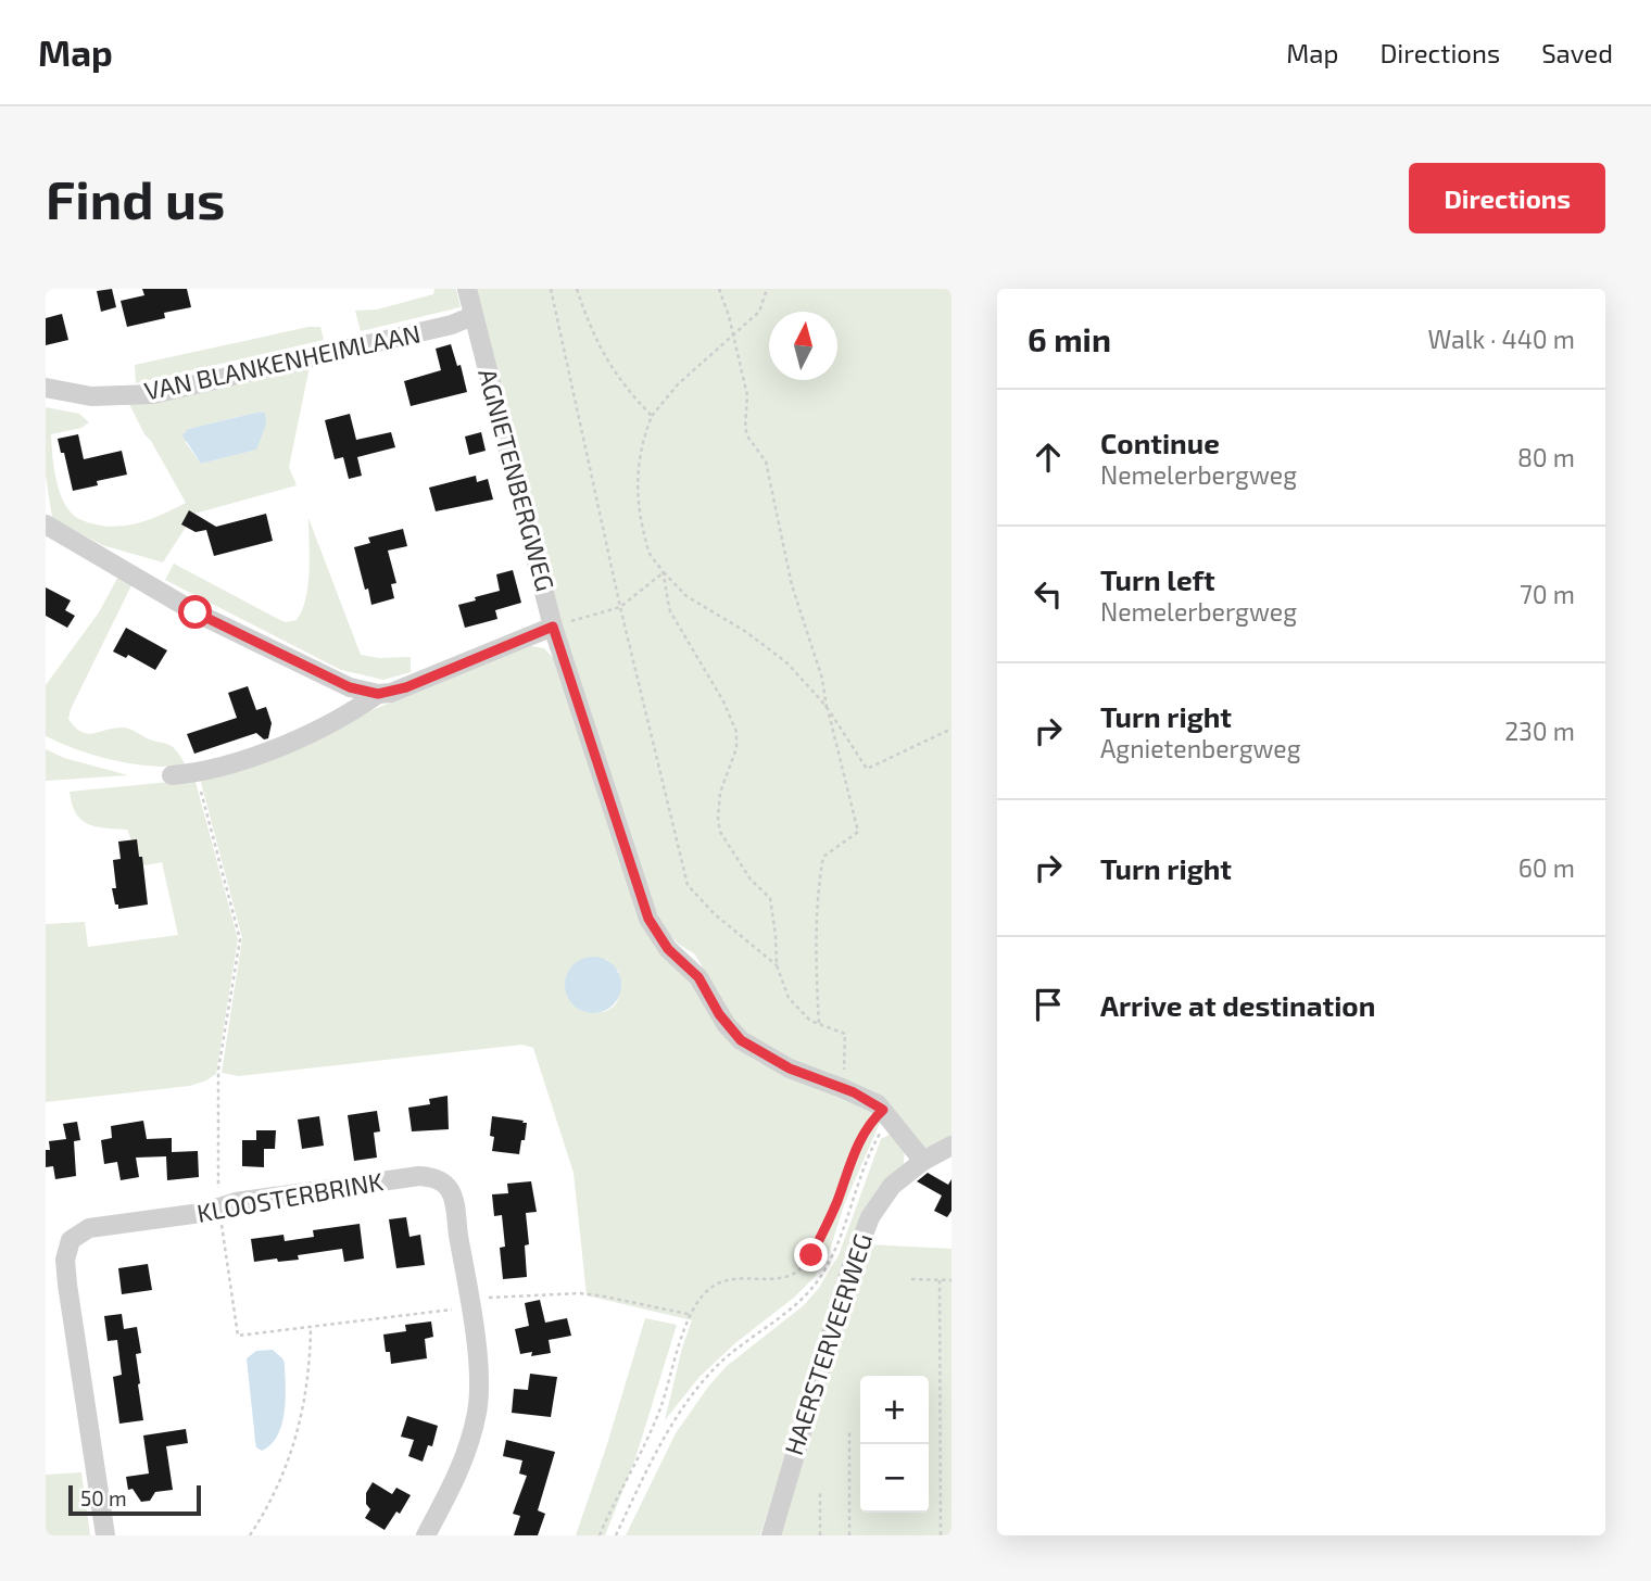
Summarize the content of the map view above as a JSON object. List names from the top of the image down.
{
  "streets": {
    "street": [
      "VAN BLANKENHEIMLAAN",
      "AGNIETENBERGWEG",
      "KLOOSTERBRINK",
      "HAERSTERVEERWEG"
    ]
  },
  "crossings": [
    ["VAN BLANKENHEIMLAAN", "AGNIETENBERGWEG"],
    ["AGNIETENBERGWEG", "HAERSTERVEERWEG"]
  ],
  "scale_bar": "50 m",
  "north": "top",
  "page": {
    "header": "Map",
    "nav": ["Map", "Directions", "Saved"],
    "buttons": "Directions",
    "title": "Find us",
    "heading": ["6 min", "Walk · 440 m"],
    "list": [
      ["Continue", "Nemelerbergweg", "80 m"],
      ["Turn left", "Nemelerbergweg", "70 m"],
      ["Turn right", "Agnietenbergweg", "230 m"],
      ["Turn right", "60 m"],
      "Arrive at destination"
    ],
    "map_buttons": ["+", "−"],
    "scale": "50 m"
  }
}
